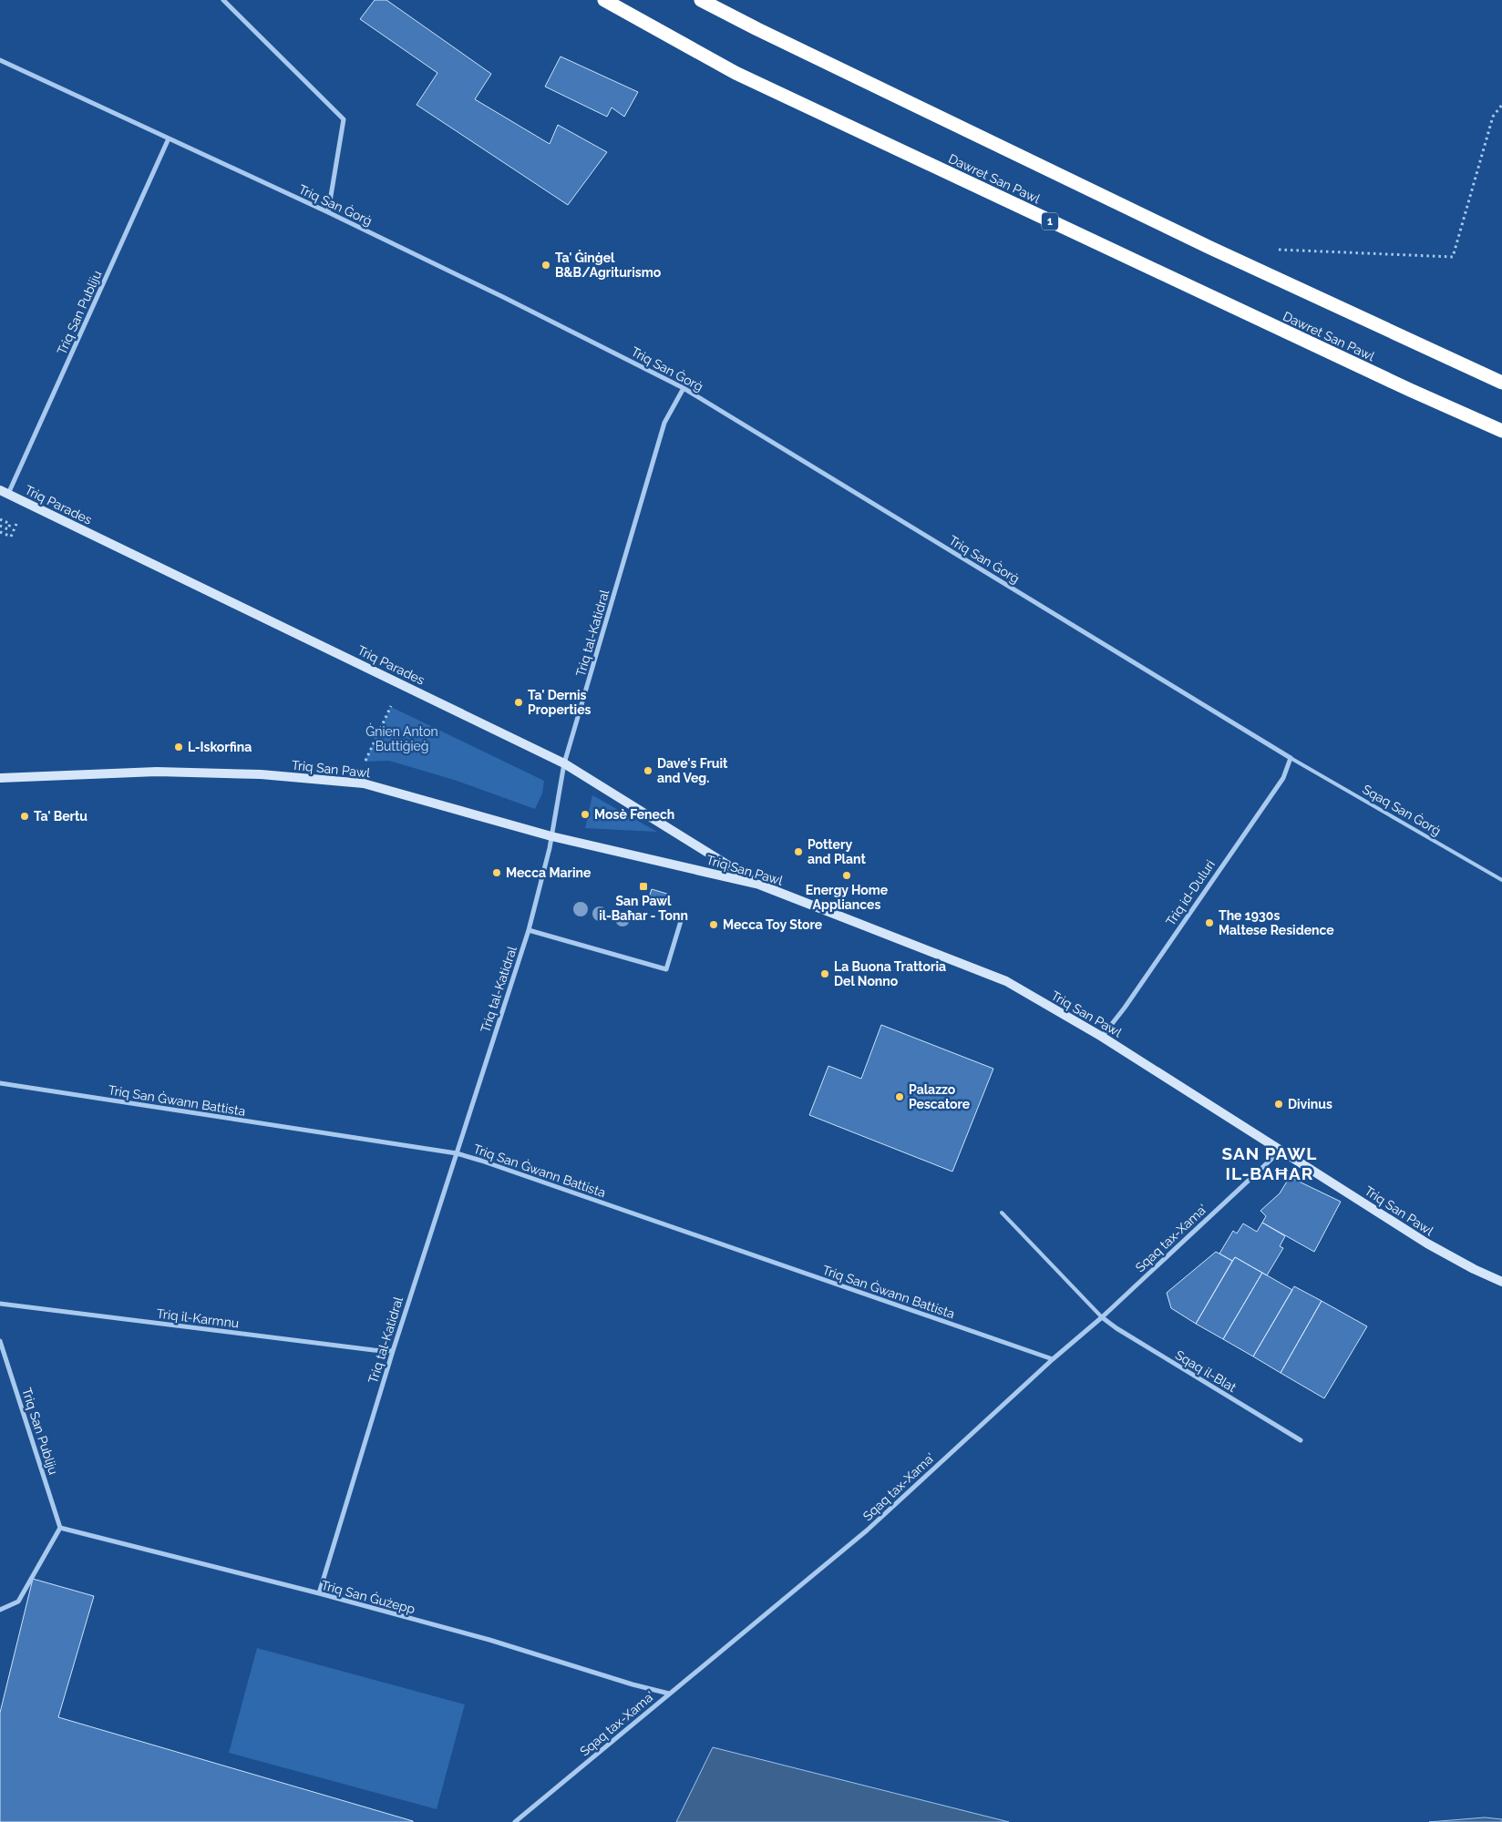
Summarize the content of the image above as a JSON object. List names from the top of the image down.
{
  "streets": {
    "highway": ["Dawret San Pawl", "1"],
    "street": [
      "Triq San Ġorġ",
      "Triq San Publiju",
      "Triq Parades",
      "Triq tal-Katidral",
      "Triq San Pawl",
      "Triq id-Duluri",
      "Triq San Ġwann Battista",
      "Sqaq tax-Xama'",
      "Triq il-Karmnu",
      "Sqaq il-Blat",
      "Triq San Ġużepp"
    ],
    "lane": ["Sqaq San Ġorġ"]
  },
  "crossings": [
    ["Triq San Ġorġ", "Triq San Publiju"],
    ["Triq San Ġorġ", "Triq tal-Katidral"],
    ["Triq San Ġorġ", "Sqaq San Ġorġ"],
    ["Triq San Ġorġ", "Triq id-Duluri"],
    ["Triq San Publiju", "Triq Parades"],
    ["Triq San Publiju", "Triq San Ġużepp"],
    ["Triq Parades", "Triq tal-Katidral"],
    ["Triq Parades", "Triq San Pawl"],
    ["Triq tal-Katidral", "Triq San Pawl"],
    ["Triq tal-Katidral", "Triq San Ġwann Battista"],
    ["Triq tal-Katidral", "Triq il-Karmnu"],
    ["Triq tal-Katidral", "Triq San Ġużepp"],
    ["Triq San Pawl", "Triq id-Duluri"],
    ["Triq San Pawl", "Sqaq tax-Xama'"],
    ["Sqaq San Ġorġ", "Triq id-Duluri"],
    ["Triq San Ġwann Battista", "Sqaq tax-Xama'"],
    ["Sqaq tax-Xama'", "Sqaq il-Blat"],
    ["Sqaq tax-Xama'", "Triq San Ġużepp"]
  ],
  "districts": ["SAN PAWL IL-BAĦAR"],
  "parks": ["Ġnien Anton Buttiġieġ"],
  "places": {
    "other": [
      "Ta' Ġinġel B&B/Agriturismo",
      "Ta' Dernis Properties",
      "L-Iskorfina",
      "Dave's Fruit and Veg.",
      "Mosè Fenech",
      "Ta' Bertu",
      "Pottery and Plant",
      "Mecca Marine",
      "Energy Home Appliances",
      "The 1930s Maltese Residence",
      "Mecca Toy Store",
      "La Buona Trattoria Del Nonno",
      "Palazzo Pescatore",
      "Divinus"
    ],
    "transit": ["San Pawl il-Baħar - Tonn"]
  }
}
